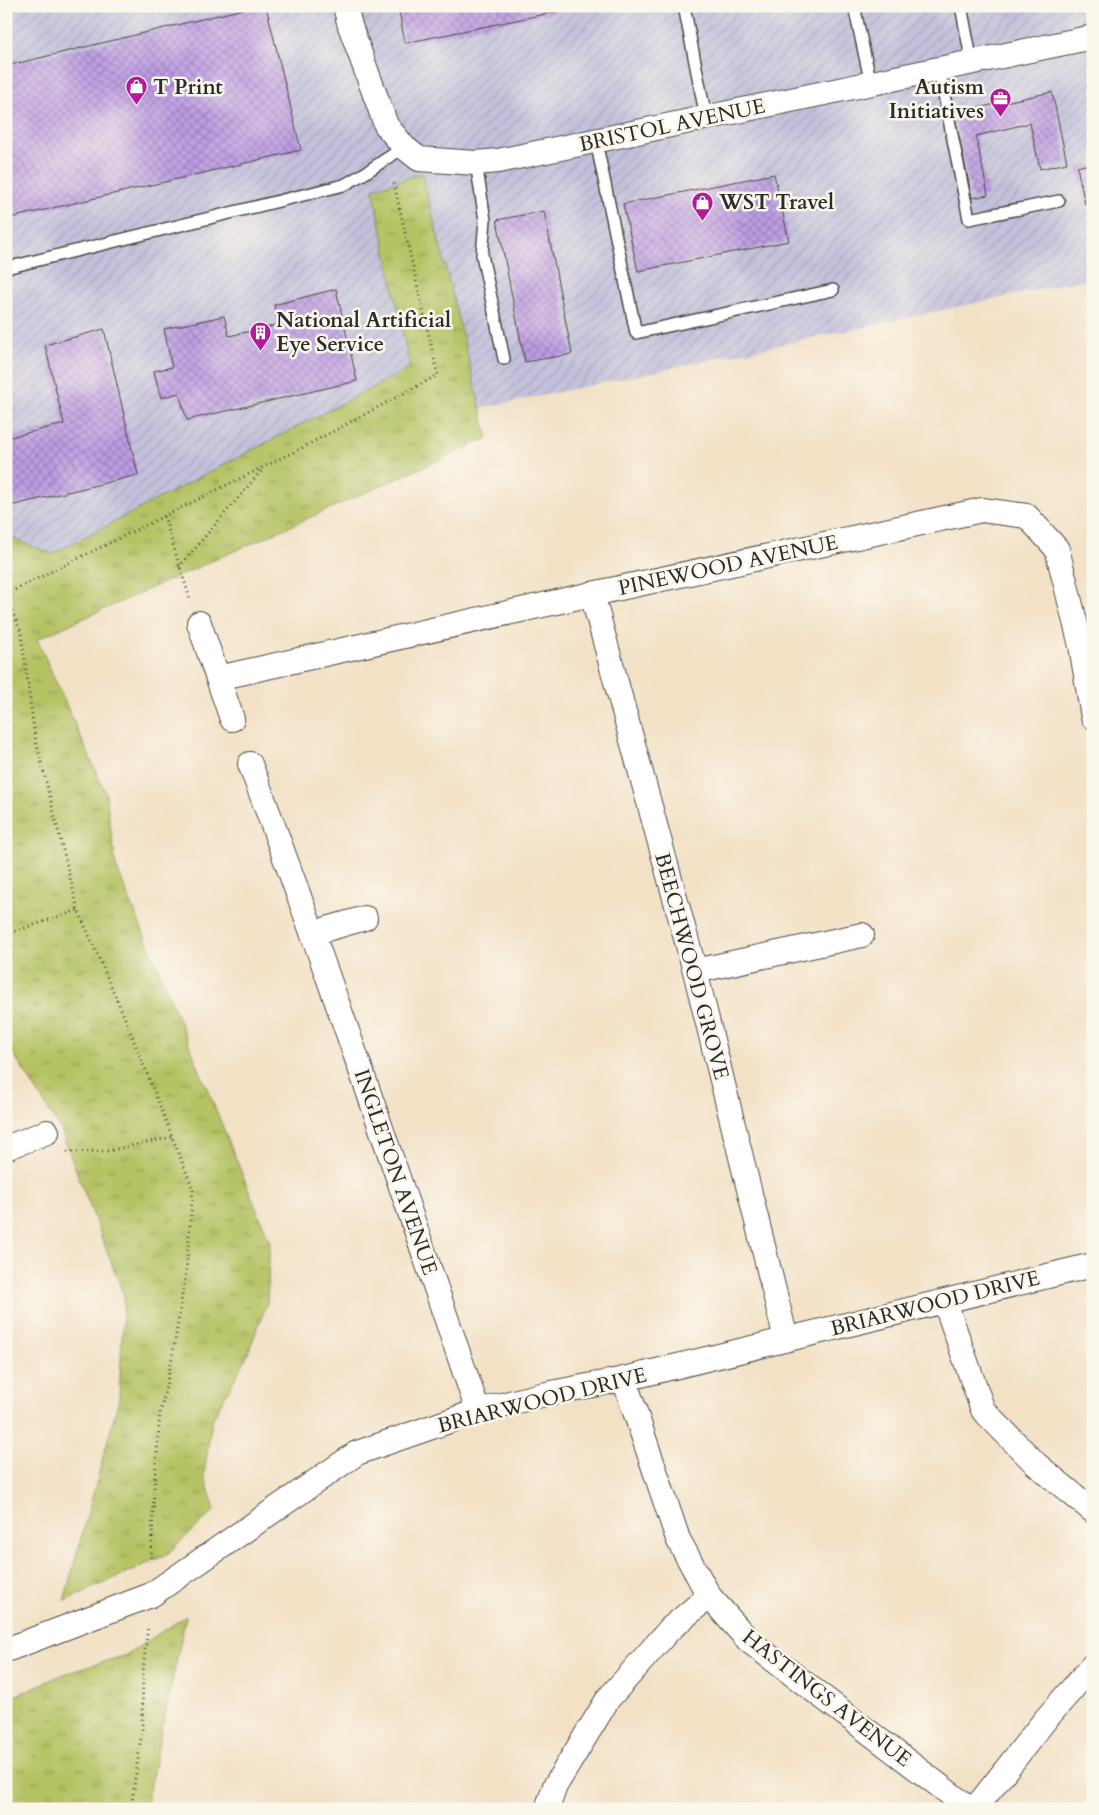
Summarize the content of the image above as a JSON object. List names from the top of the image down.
{
  "streets": {
    "street": [
      "BRISTOL AVENUE",
      "PINEWOOD AVENUE",
      "BEECHWOOD GROVE",
      "INGLETON AVENUE",
      "BRIARWOOD DRIVE",
      "HASTINGS AVENUE"
    ]
  },
  "crossings": [
    ["PINEWOOD AVENUE", "BEECHWOOD GROVE"],
    ["BEECHWOOD GROVE", "BRIARWOOD DRIVE"],
    ["INGLETON AVENUE", "BRIARWOOD DRIVE"],
    ["BRIARWOOD DRIVE", "HASTINGS AVENUE"]
  ],
  "places": {
    "shop": ["T Print", "WST Travel"],
    "office": ["Autism Initiatives"],
    "building": ["National Artificial Eye Service"]
  }
}
